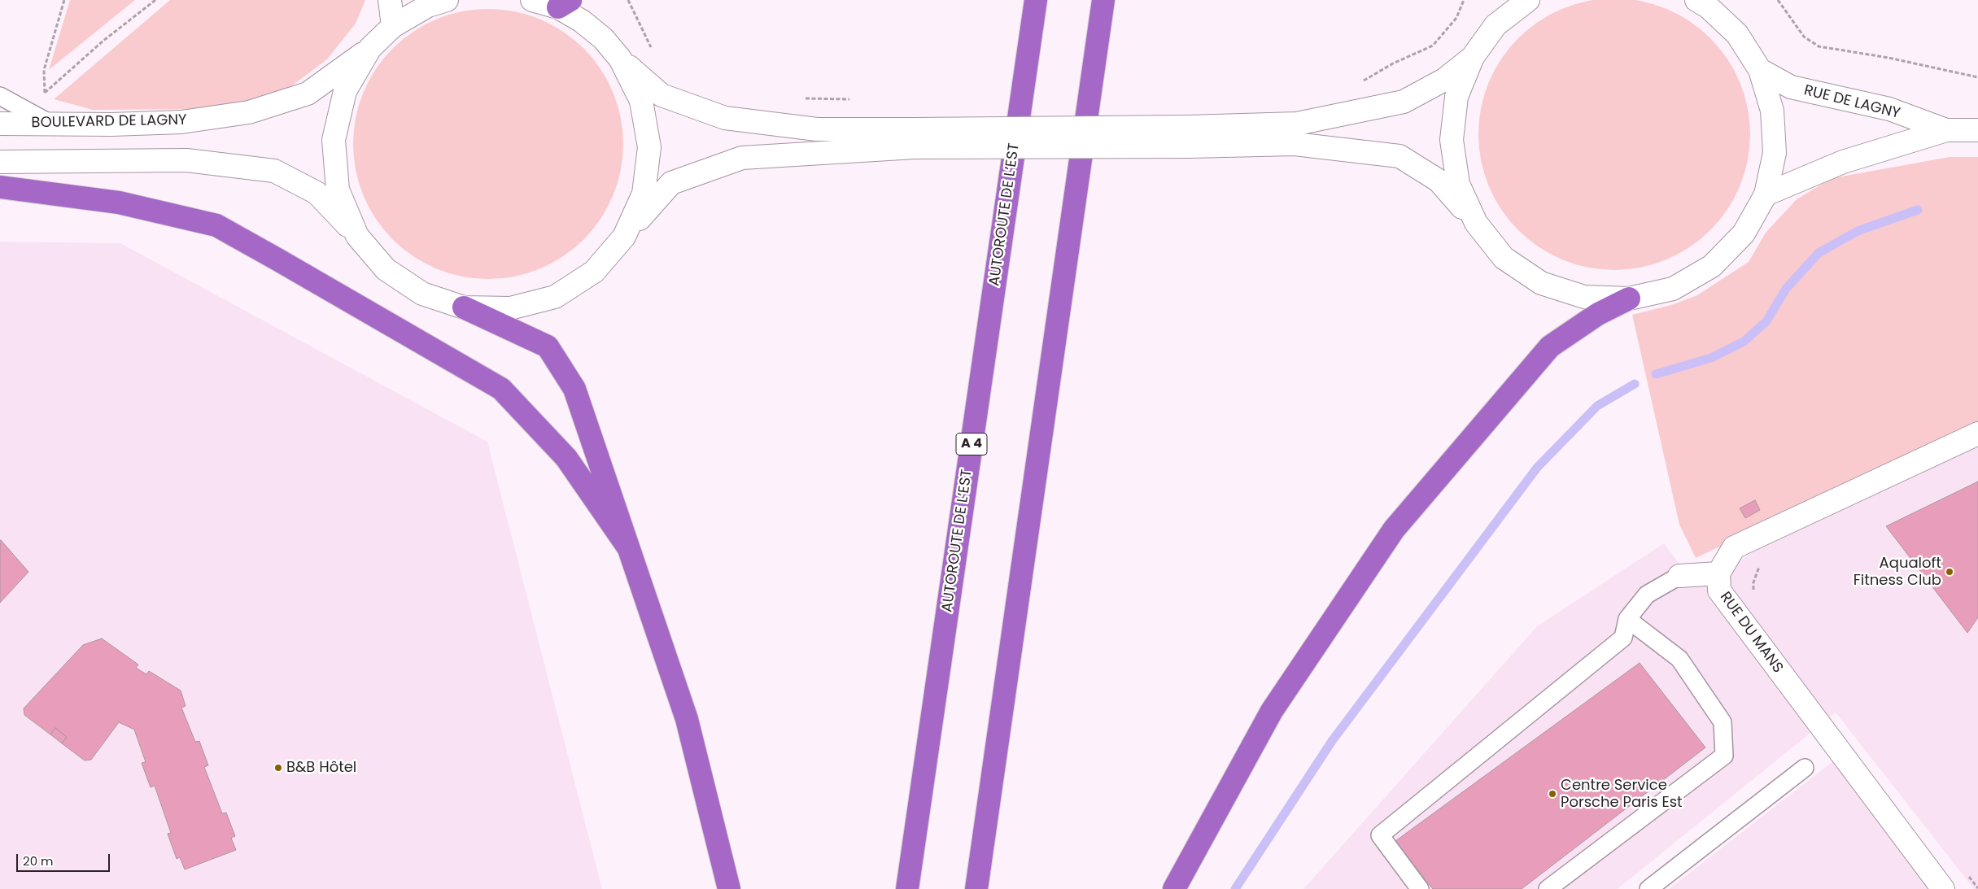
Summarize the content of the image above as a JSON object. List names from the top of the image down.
{
  "streets": {
    "highway": ["AUTOROUTE DE L’EST", "A 4"],
    "main road": ["RUE DE LAGNY", "BOULEVARD DE LAGNY", "RUE DU MANS"]
  },
  "places": ["Aqualoft Fitness Club", "B&B Hôtel", "Centre Service Porsche Paris Est"],
  "scale_bar": "20 m"
}
